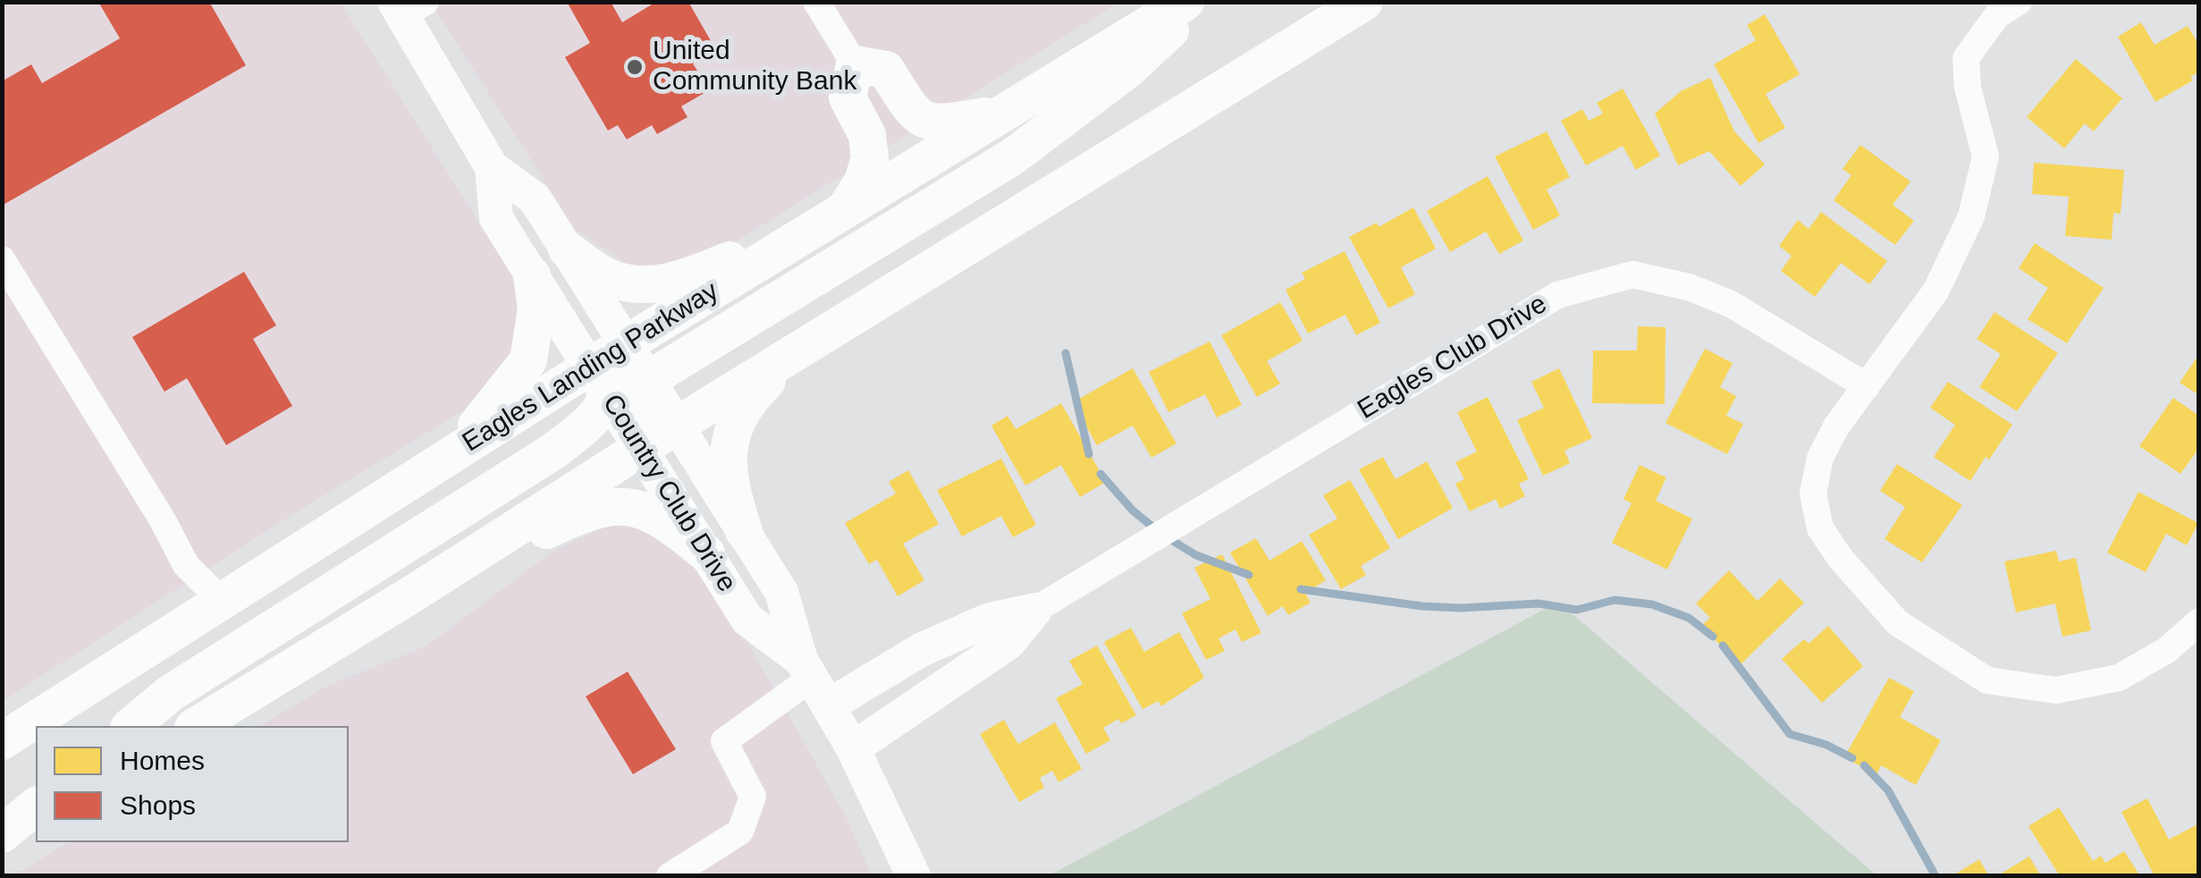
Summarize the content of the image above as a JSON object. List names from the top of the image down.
{
  "streets": {
    "main road": ["Eagles Landing Parkway"],
    "street": ["Eagles Club Drive", "Country Club Drive"]
  },
  "crossings": [
    ["Eagles Landing Parkway", "Country Club Drive"]
  ],
  "places": ["United Community Bank"],
  "legend": ["Homes", "Shops"]
}
